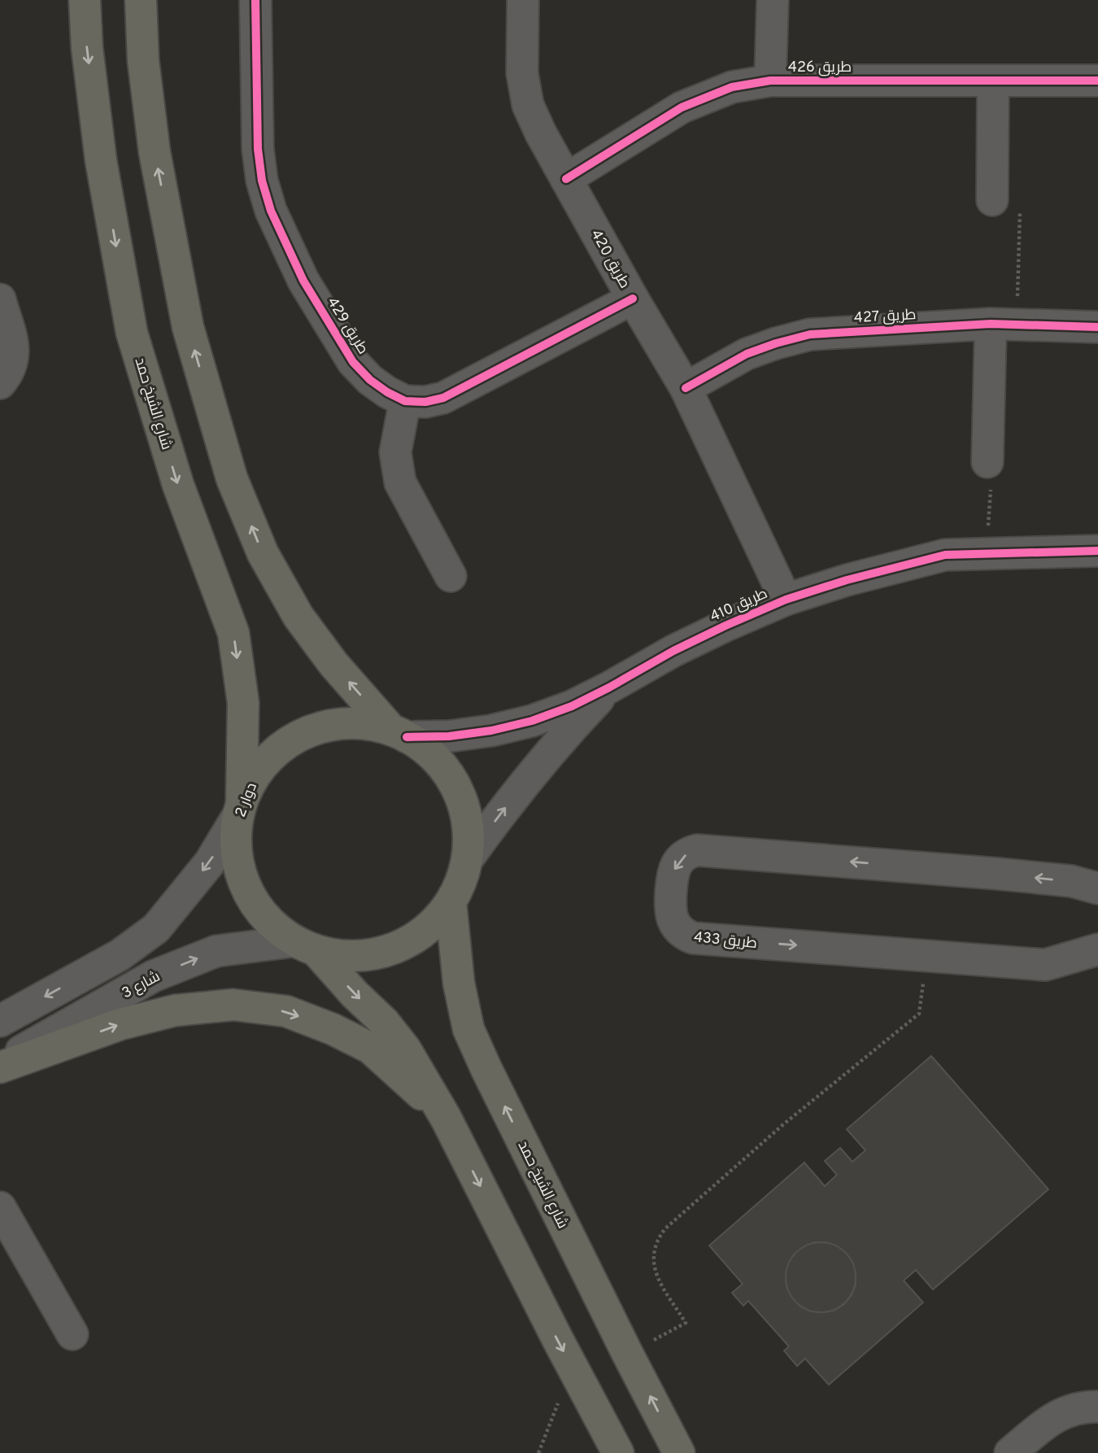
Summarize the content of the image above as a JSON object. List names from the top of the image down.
{
  "streets": {
    "main road": ["شارع الشيخ حمد", "دوار 2"],
    "street": [
      "طريق 426",
      "طريق 420",
      "طريق 427",
      "طريق 429",
      "طريق 410",
      "طريق 433",
      "شارع 3"
    ]
  },
  "crossings": [
    ["طريق 426", "طريق 420"],
    ["طريق 420", "طريق 427"],
    ["طريق 420", "طريق 410"],
    ["شارع الشيخ حمد", "دوار 2"],
    ["طريق 410", "دوار 2"],
    ["دوار 2", "شارع 3"]
  ]
}
